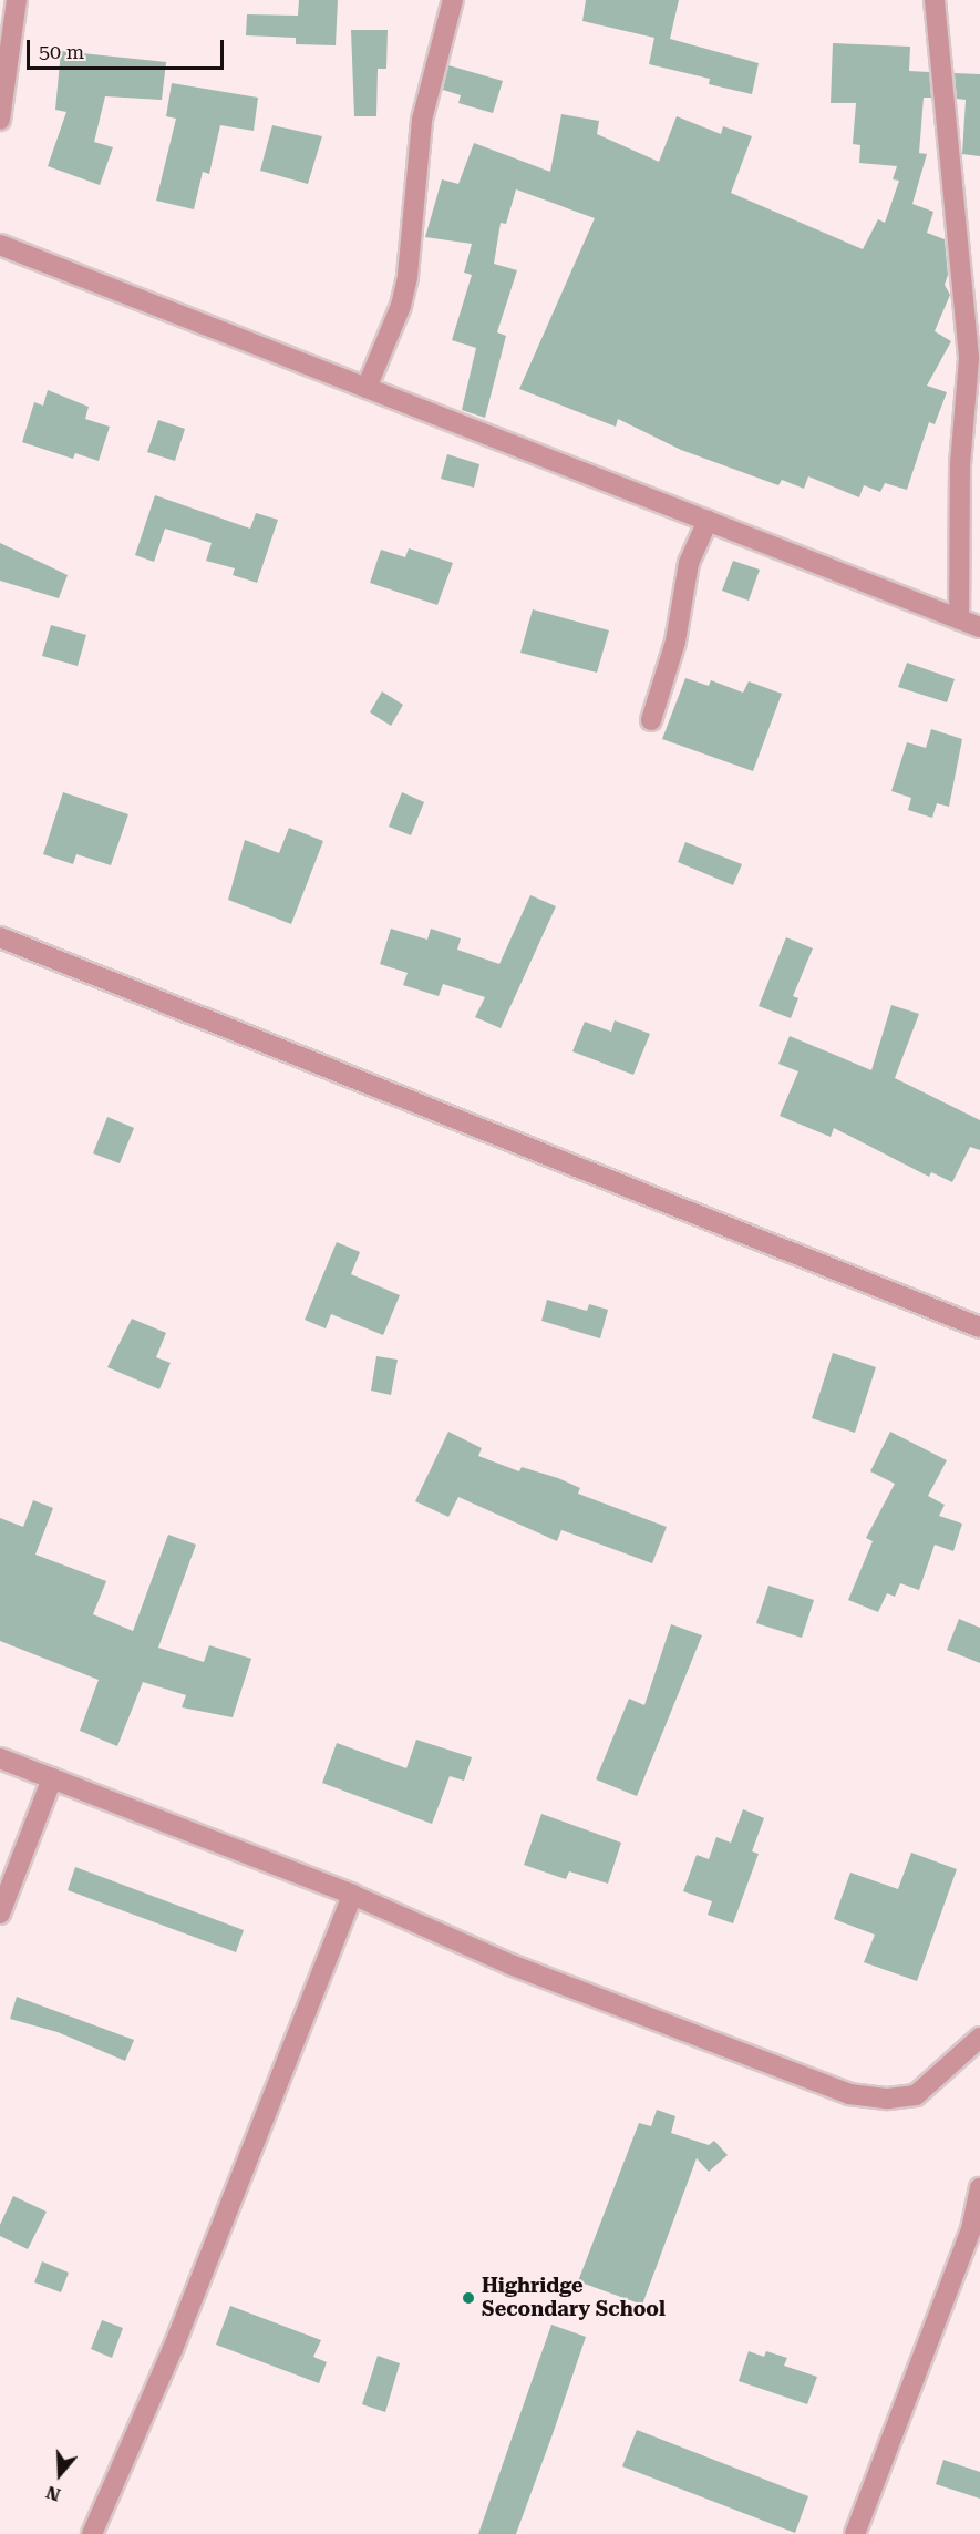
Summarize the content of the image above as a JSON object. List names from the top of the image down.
{
  "places": ["Highridge Secondary School"],
  "scale_bar": "50 m",
  "north": "bottom"
}
